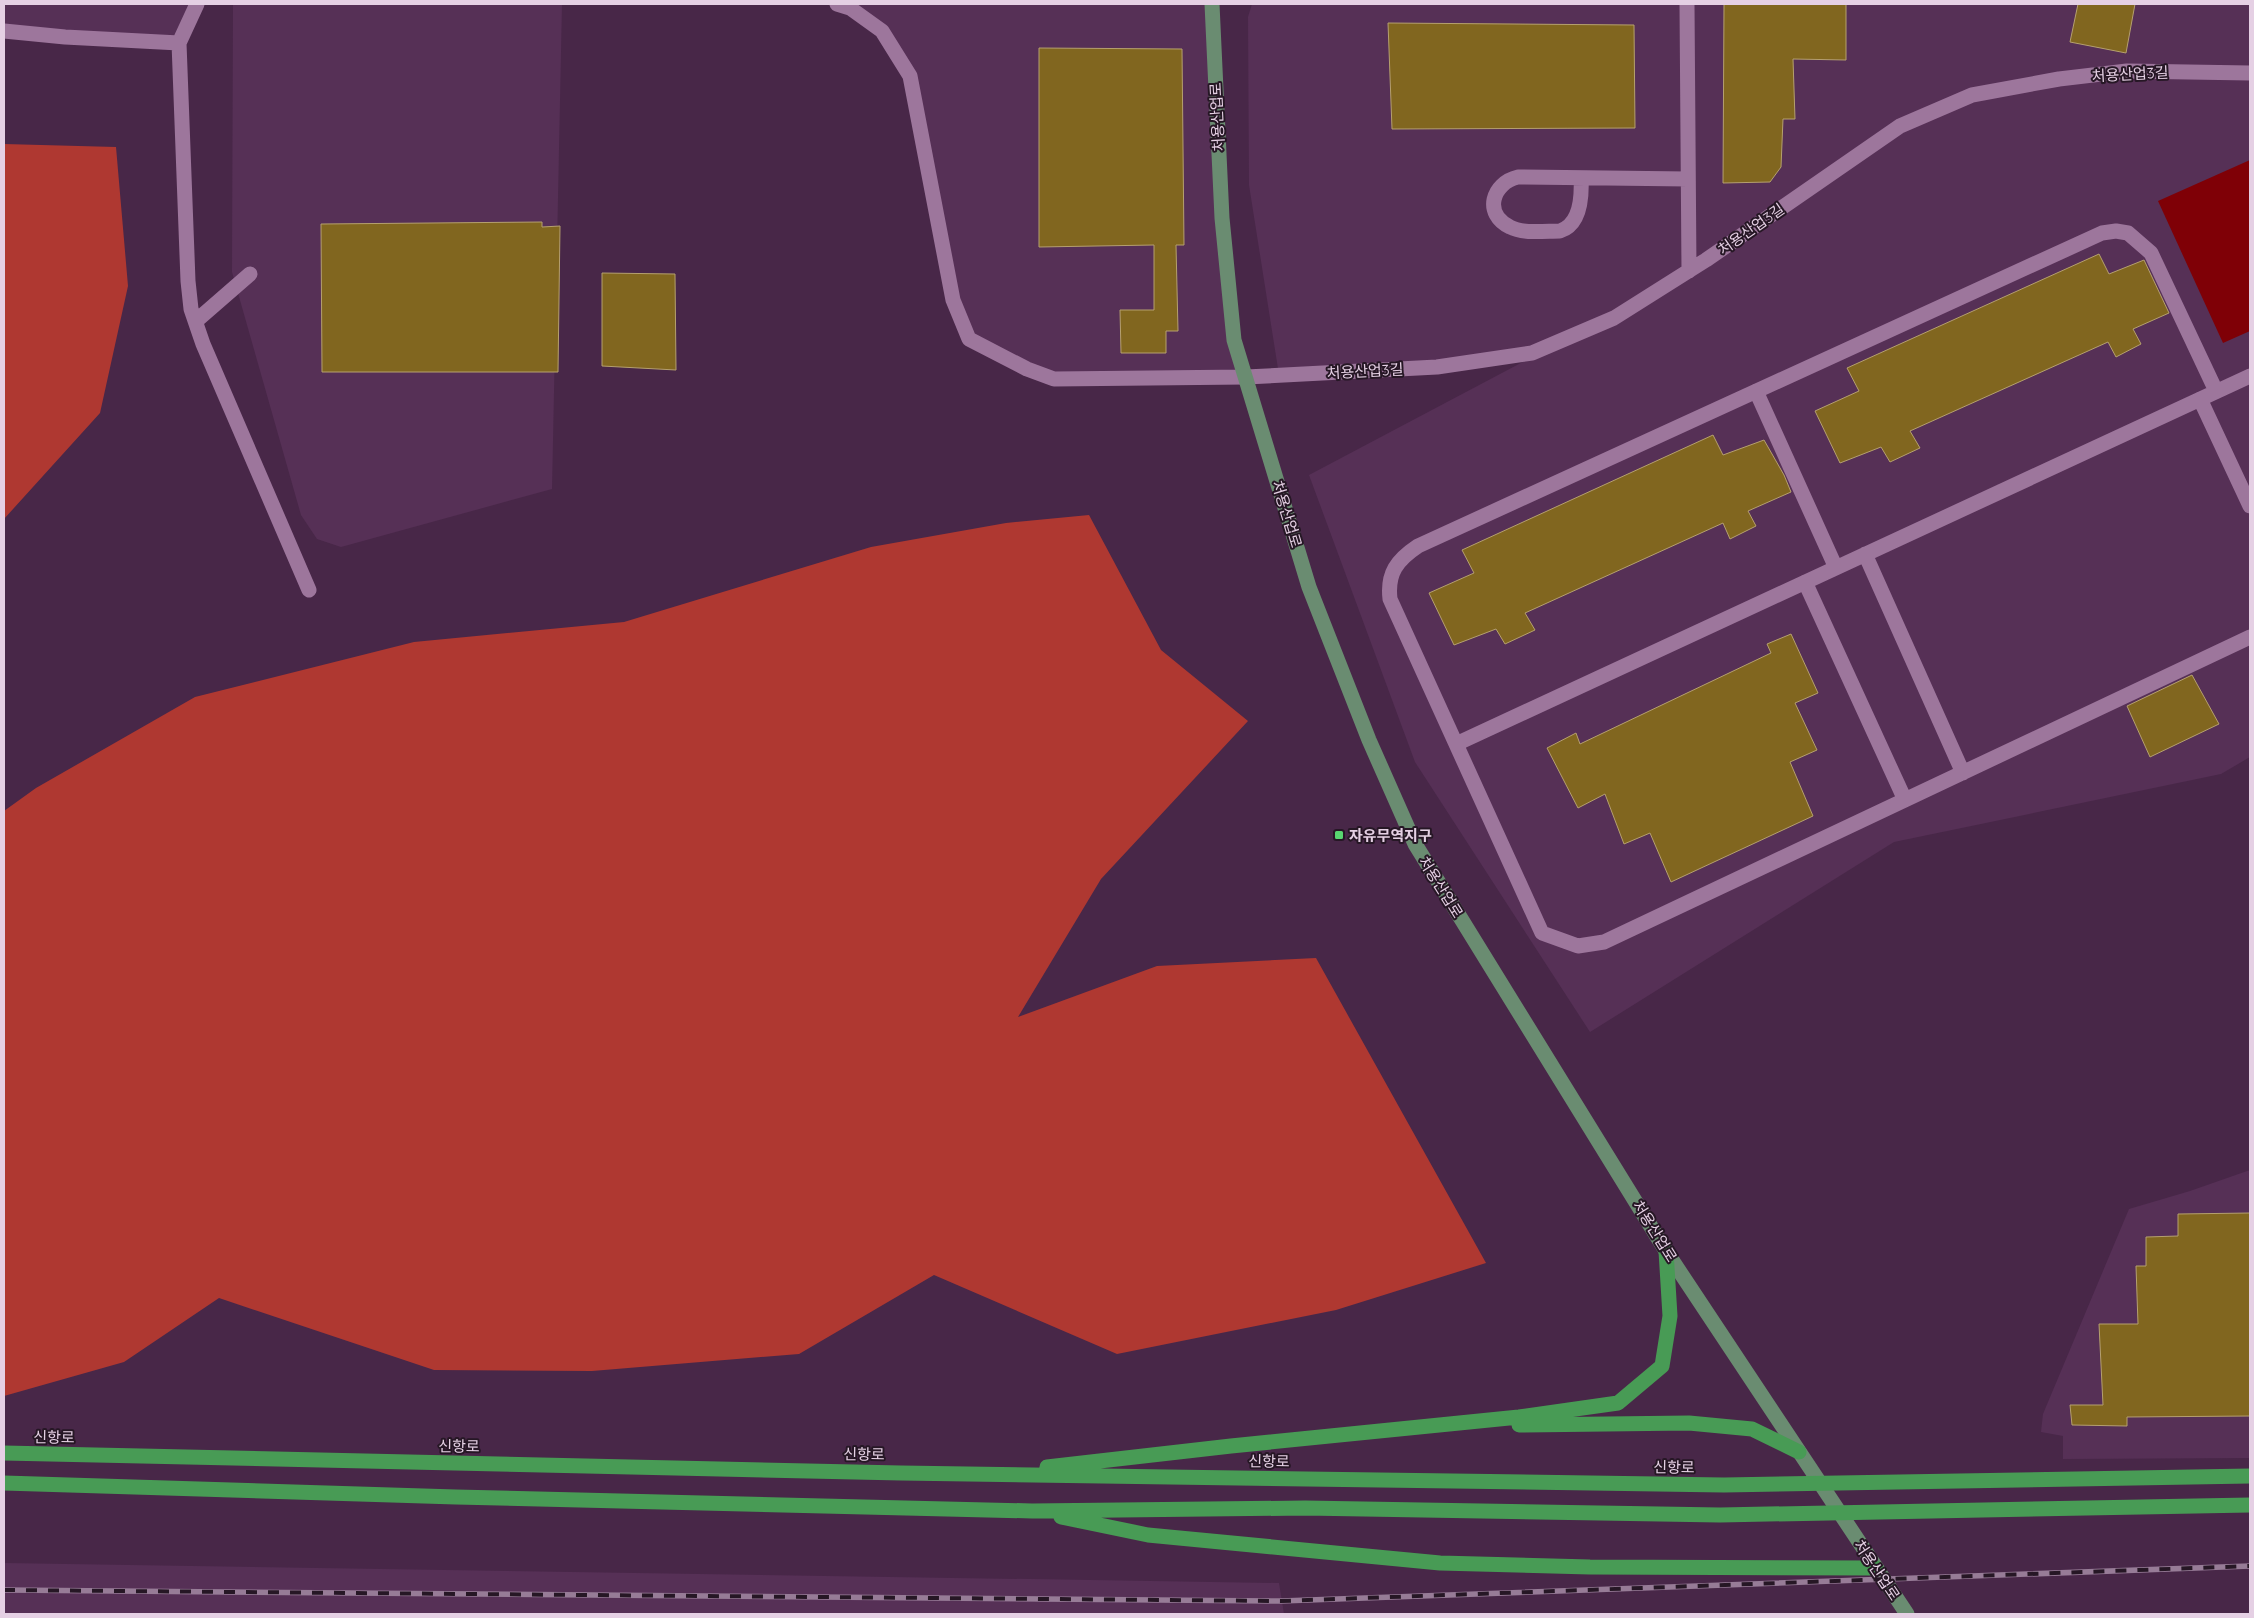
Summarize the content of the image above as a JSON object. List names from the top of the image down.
{
  "streets": {
    "highway": ["신항로"],
    "main road": ["처용산업로"],
    "street": ["처용산업3길"]
  },
  "crossings": [
    ["처용산업3길", "처용산업로"]
  ],
  "places": {
    "transit": ["자유무역지구"]
  }
}
